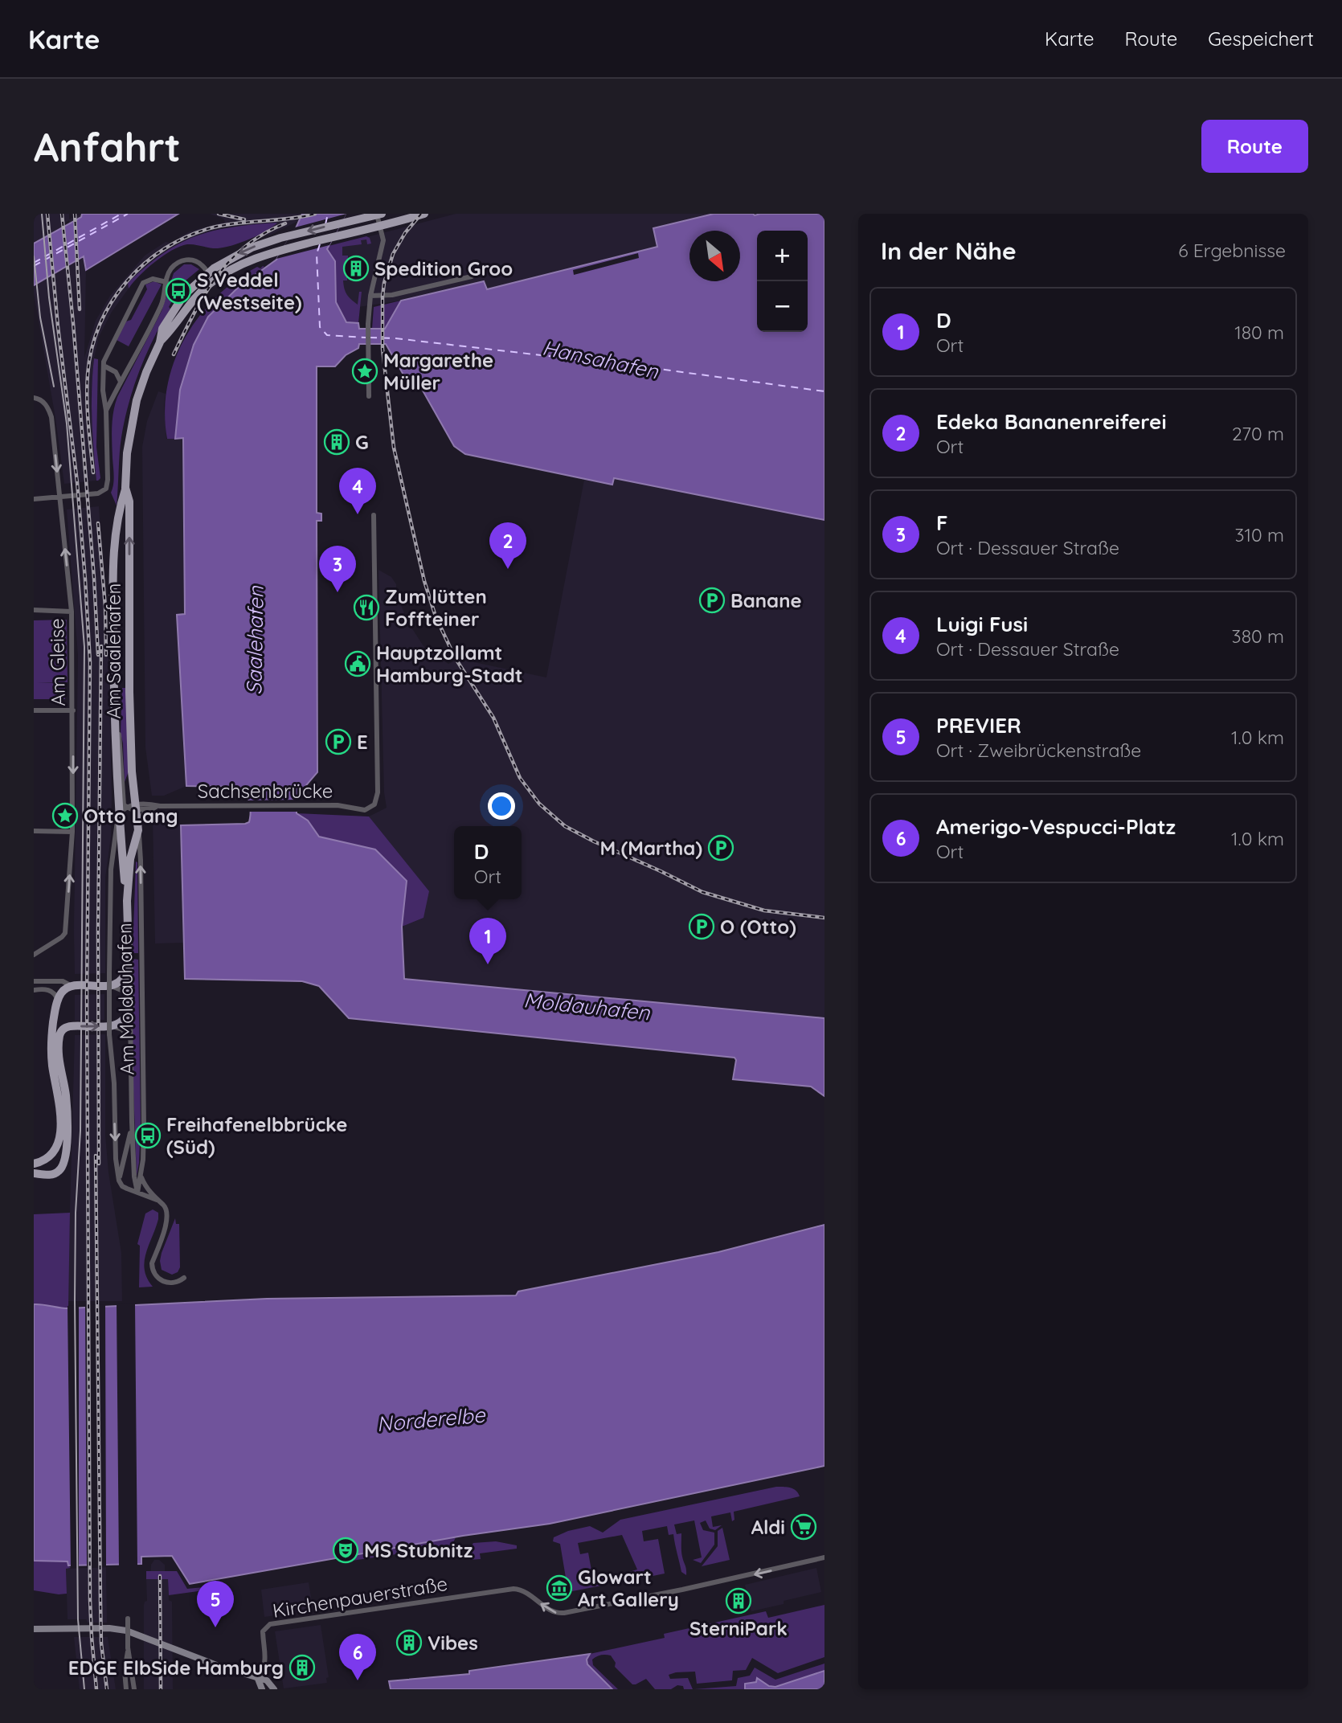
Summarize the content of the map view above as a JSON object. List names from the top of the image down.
{
  "streets": {
    "main road": ["Am Saalehafen", "Am Moldauhafen"],
    "street": ["Am Gleise", "Sachsenbrücke", "Kirchenpauerstraße"]
  },
  "crossings": [
    ["Am Saalehafen", "Sachsenbrücke"],
    ["Am Saalehafen", "Am Moldauhafen"],
    ["Sachsenbrücke", "Am Moldauhafen"]
  ],
  "one_way": ["Kirchenpauerstraße"],
  "water": [
    "Hansahafen",
    "Saalehafen",
    "Moldauhafen",
    "Norderelbe"
  ],
  "places": {
    "building": [
      "Spedition Groo",
      "G",
      "SterniPark",
      "Vibes",
      "EDGE ElbSide Hamburg"
    ],
    "bus stop": ["S Veddel (Westseite)", "Freihafenelbbrücke (Süd)"],
    "place": ["Margarethe Müller", "Otto Lang"],
    "parking": [
      "Banane",
      "E",
      "M (Martha)",
      "O (Otto)"
    ],
    "restaurant": ["Zum lütten Foffteiner"],
    "public building": ["Hauptzollamt Hamburg-Stadt"],
    "supermarket": ["Aldi"],
    "theatre": ["MS Stubnitz"],
    "museum": ["Glowart Art Gallery"]
  },
  "north": "bottom right",
  "page": {
    "header": "Karte",
    "nav": ["Karte", "Route", "Gespeichert"],
    "buttons": "Route",
    "title": "Anfahrt",
    "heading": ["In der Nähe", "6 Ergebnisse"],
    "map_buttons": ["+", "−"],
    "list": [
      {
        "mark": "1",
        "name": "D",
        "note": "Ort",
        "value": "180 m"
      },
      {
        "mark": "2",
        "name": "Edeka Bananenreiferei",
        "note": "Ort",
        "value": "270 m"
      },
      {
        "mark": "3",
        "name": "F",
        "note": "Ort · Dessauer Straße",
        "value": "310 m"
      },
      {
        "mark": "4",
        "name": "Luigi Fusi",
        "note": "Ort · Dessauer Straße",
        "value": "380 m"
      },
      {
        "mark": "5",
        "name": "PREVIER",
        "note": "Ort · Zweibrückenstraße",
        "value": "1.0 km"
      },
      {
        "mark": "6",
        "name": "Amerigo-Vespucci-Platz",
        "note": "Ort",
        "value": "1.0 km"
      }
    ],
    "pins": [
      "4",
      "2",
      "3",
      "1",
      "5",
      "6"
    ],
    "popup": ["D", "Ort"]
  }
}
